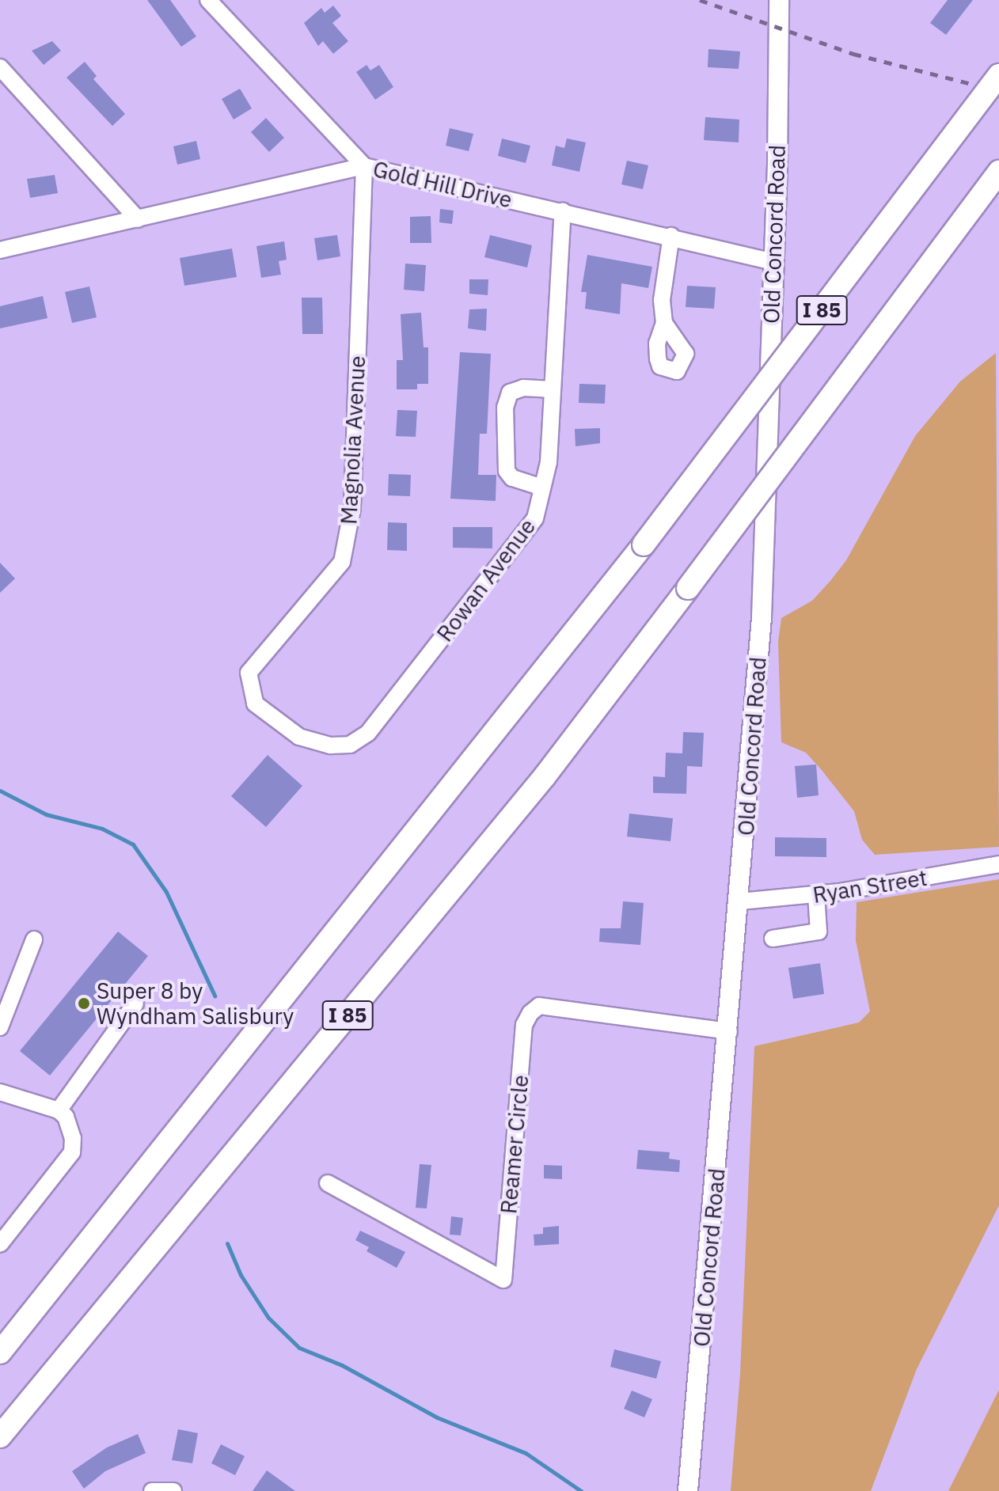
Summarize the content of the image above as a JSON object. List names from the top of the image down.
{
  "streets": {
    "highway": ["I 85"],
    "main road": ["Old Concord Road"],
    "street": [
      "Gold Hill Drive",
      "Magnolia Avenue",
      "Rowan Avenue",
      "Ryan Street",
      "Reamer Circle"
    ]
  },
  "crossings": [
    ["Gold Hill Drive", "Old Concord Road"],
    ["Gold Hill Drive", "Magnolia Avenue"],
    ["Gold Hill Drive", "Rowan Avenue"],
    ["Old Concord Road", "Ryan Street"],
    ["Old Concord Road", "Reamer Circle"],
    ["Magnolia Avenue", "Rowan Avenue"]
  ],
  "places": ["Super 8 by Wyndham Salisbury"]
}
